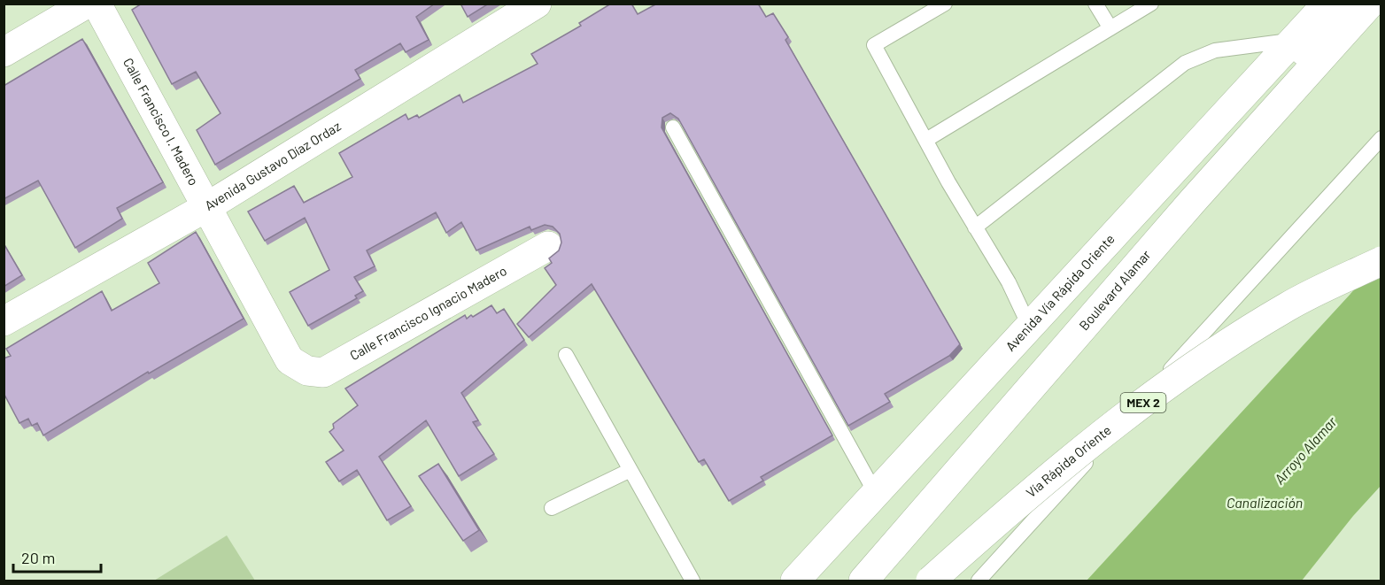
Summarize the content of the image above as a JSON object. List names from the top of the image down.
{
  "streets": {
    "main road": [
      "Calle Francisco I. Madero",
      "Avenida Gustavo Díaz Ordaz",
      "Boulevard Alamar",
      "Avenida Vía Rápida Oriente",
      "Calle Francisco Ignacio Madero",
      "MEX 2",
      "Vía Rápida Oriente"
    ]
  },
  "crossings": [
    ["Calle Francisco I. Madero", "Avenida Gustavo Díaz Ordaz"],
    ["Calle Francisco I. Madero", "Calle Francisco Ignacio Madero"]
  ],
  "water": ["Arroyo Alamar", "Canalización"],
  "scale_bar": "20 m"
}
